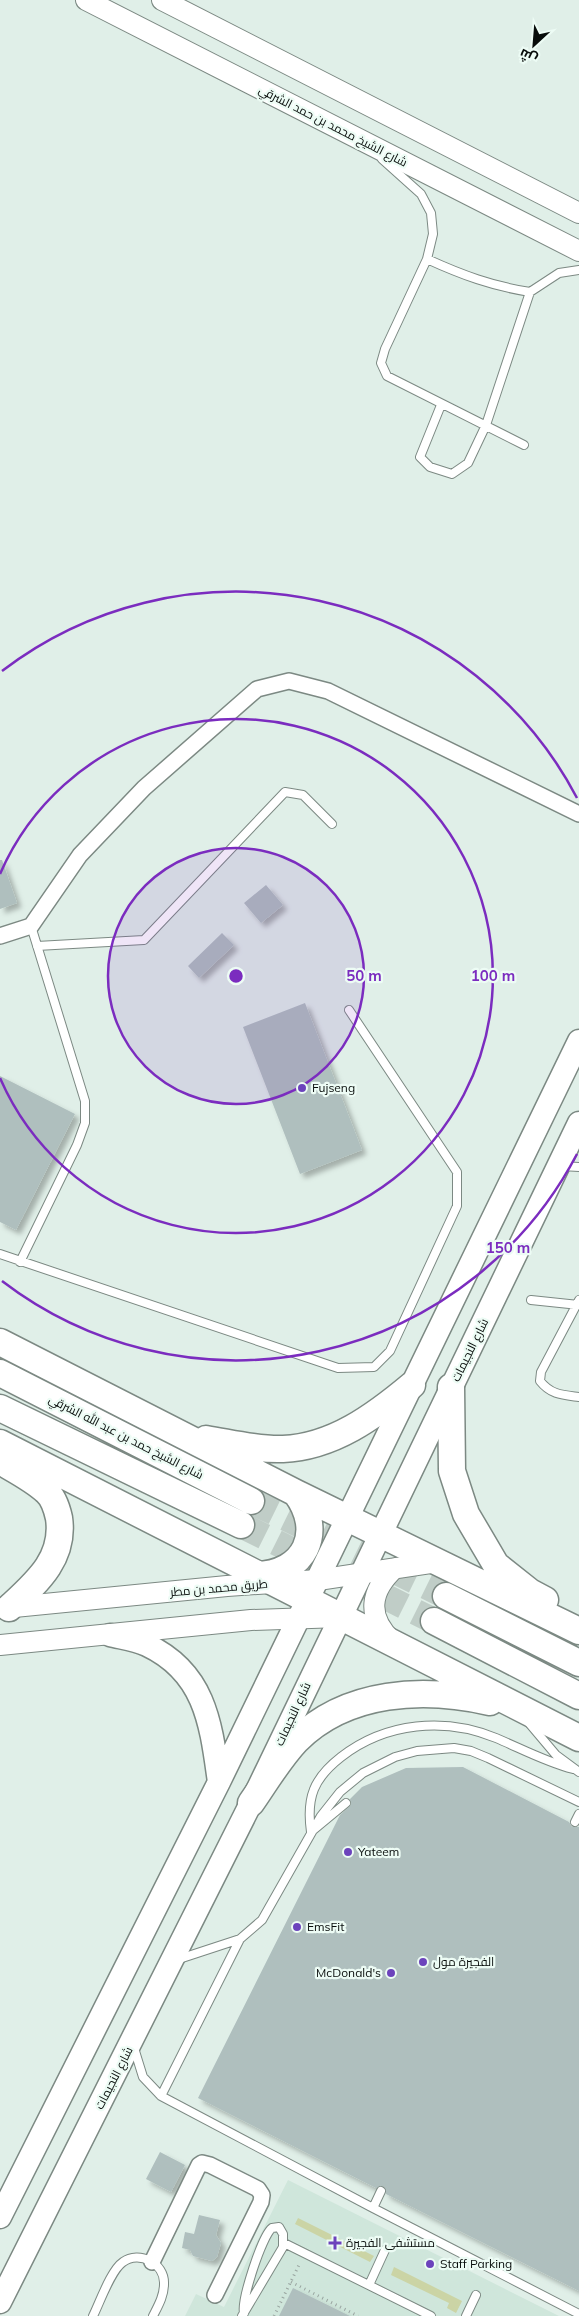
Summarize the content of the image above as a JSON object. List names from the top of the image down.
{
  "streets": {
    "highway": ["شارع الشيخ حمد بن عبد الله الشرقي"],
    "main road": ["شارع الشيخ محمد بن حمد الشرقي", "شارع النجيمات", "طريق محمد بن مطر"]
  },
  "places": {
    "other": [
      "Fujseng",
      "Yateem",
      "EmsFit",
      "الفجيرة مول",
      "McDonald's",
      "Staff Parking"
    ],
    "health": ["مستشفى الفجيرة"]
  },
  "north": "bottom left",
  "rings": ["50 m", "100 m", "150 m"]
}
